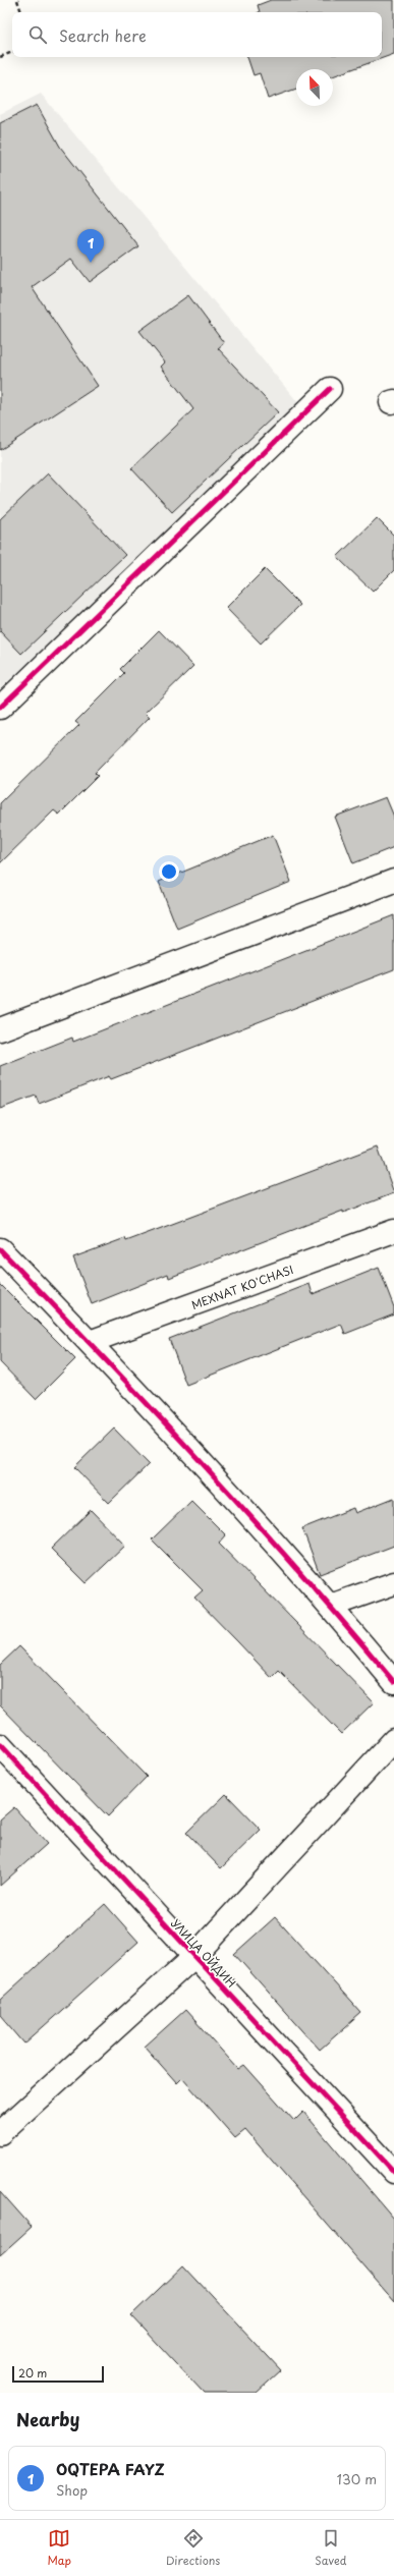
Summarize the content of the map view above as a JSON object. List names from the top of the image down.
{
  "streets": {
    "street": ["MEXNAT KO'CHASI", "УЛИЦА ОЙДИН"]
  },
  "scale_bar": "20 m",
  "north": "top left",
  "page": {
    "search": "Search here",
    "pins": "1",
    "scale": "20 m",
    "heading": "Nearby",
    "list": [
      {
        "mark": "1",
        "name": "OQTEPA FAYZ",
        "note": "Shop",
        "value": "130 m"
      }
    ],
    "nav": ["Map", "Directions", "Saved"]
  }
}
